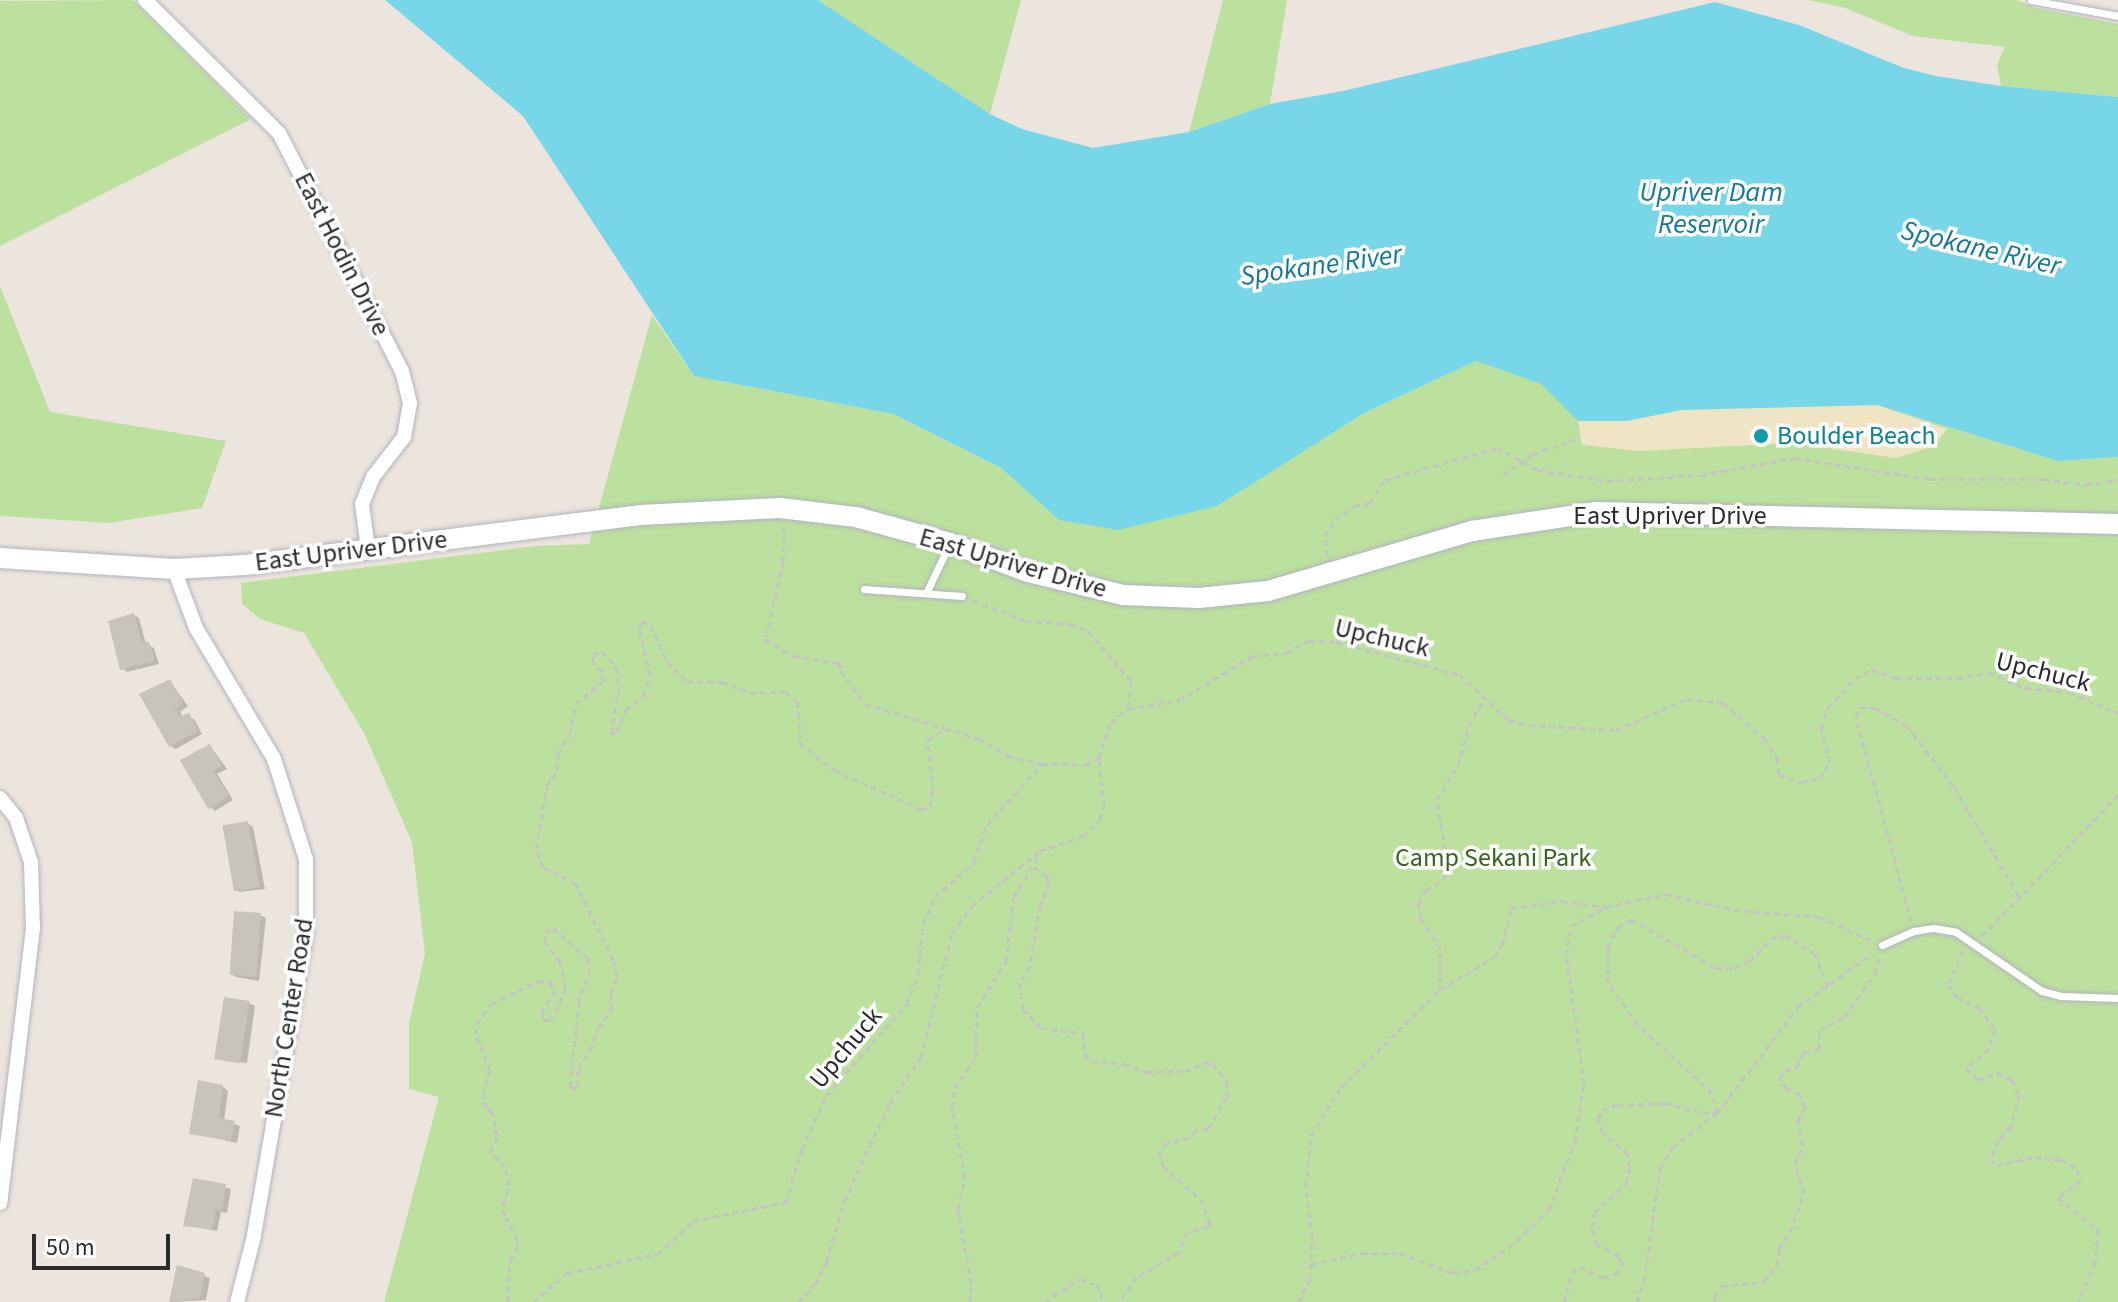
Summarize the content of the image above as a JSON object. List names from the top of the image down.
{
  "streets": {
    "main road": ["East Upriver Drive"],
    "street": ["East Hodin Drive", "North Center Road"],
    "path": ["Upchuck"]
  },
  "crossings": [
    ["East Hodin Drive", "East Upriver Drive"],
    ["East Upriver Drive", "North Center Road"]
  ],
  "water": ["Upriver Dam Reservoir", "Spokane River"],
  "parks": ["Camp Sekani Park"],
  "places": ["Boulder Beach"],
  "scale_bar": "50 m"
}
